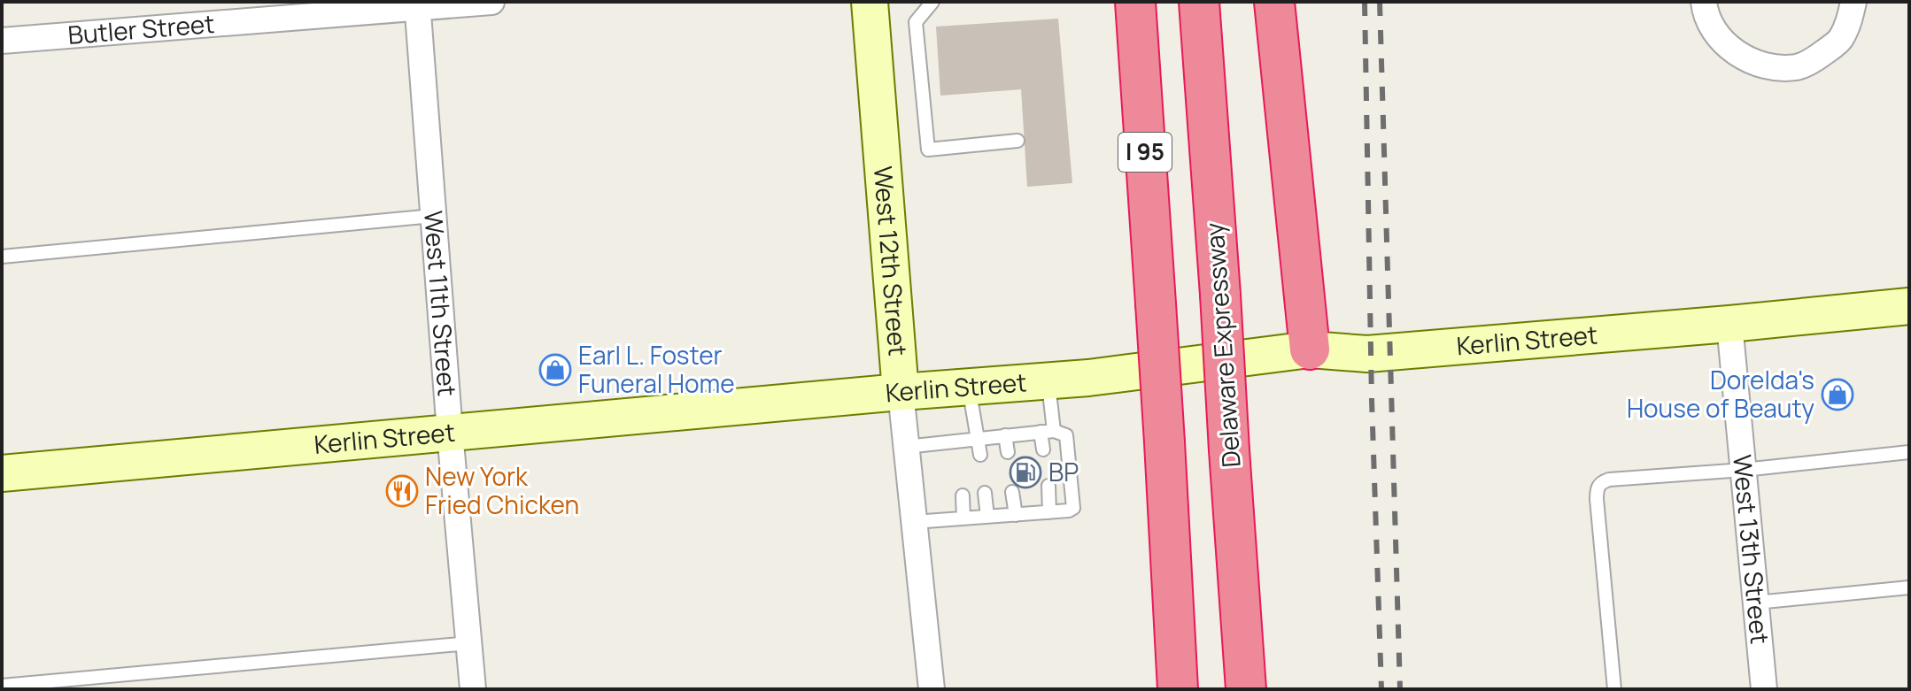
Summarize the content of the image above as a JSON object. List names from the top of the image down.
{
  "streets": {
    "highway": ["I 95", "Delaware Expressway"],
    "main road": ["West 12th Street", "Kerlin Street"],
    "street": ["Butler Street", "West 11th Street", "West 13th Street"]
  },
  "crossings": [
    ["Butler Street", "West 11th Street"],
    ["West 12th Street", "Kerlin Street"],
    ["West 11th Street", "Kerlin Street"],
    ["Kerlin Street", "West 13th Street"]
  ],
  "places": {
    "shop": ["Earl L. Foster Funeral Home", "Dorelda's House of Beauty"],
    "fuel station": ["BP"],
    "restaurant": ["New York Fried Chicken"]
  }
}
